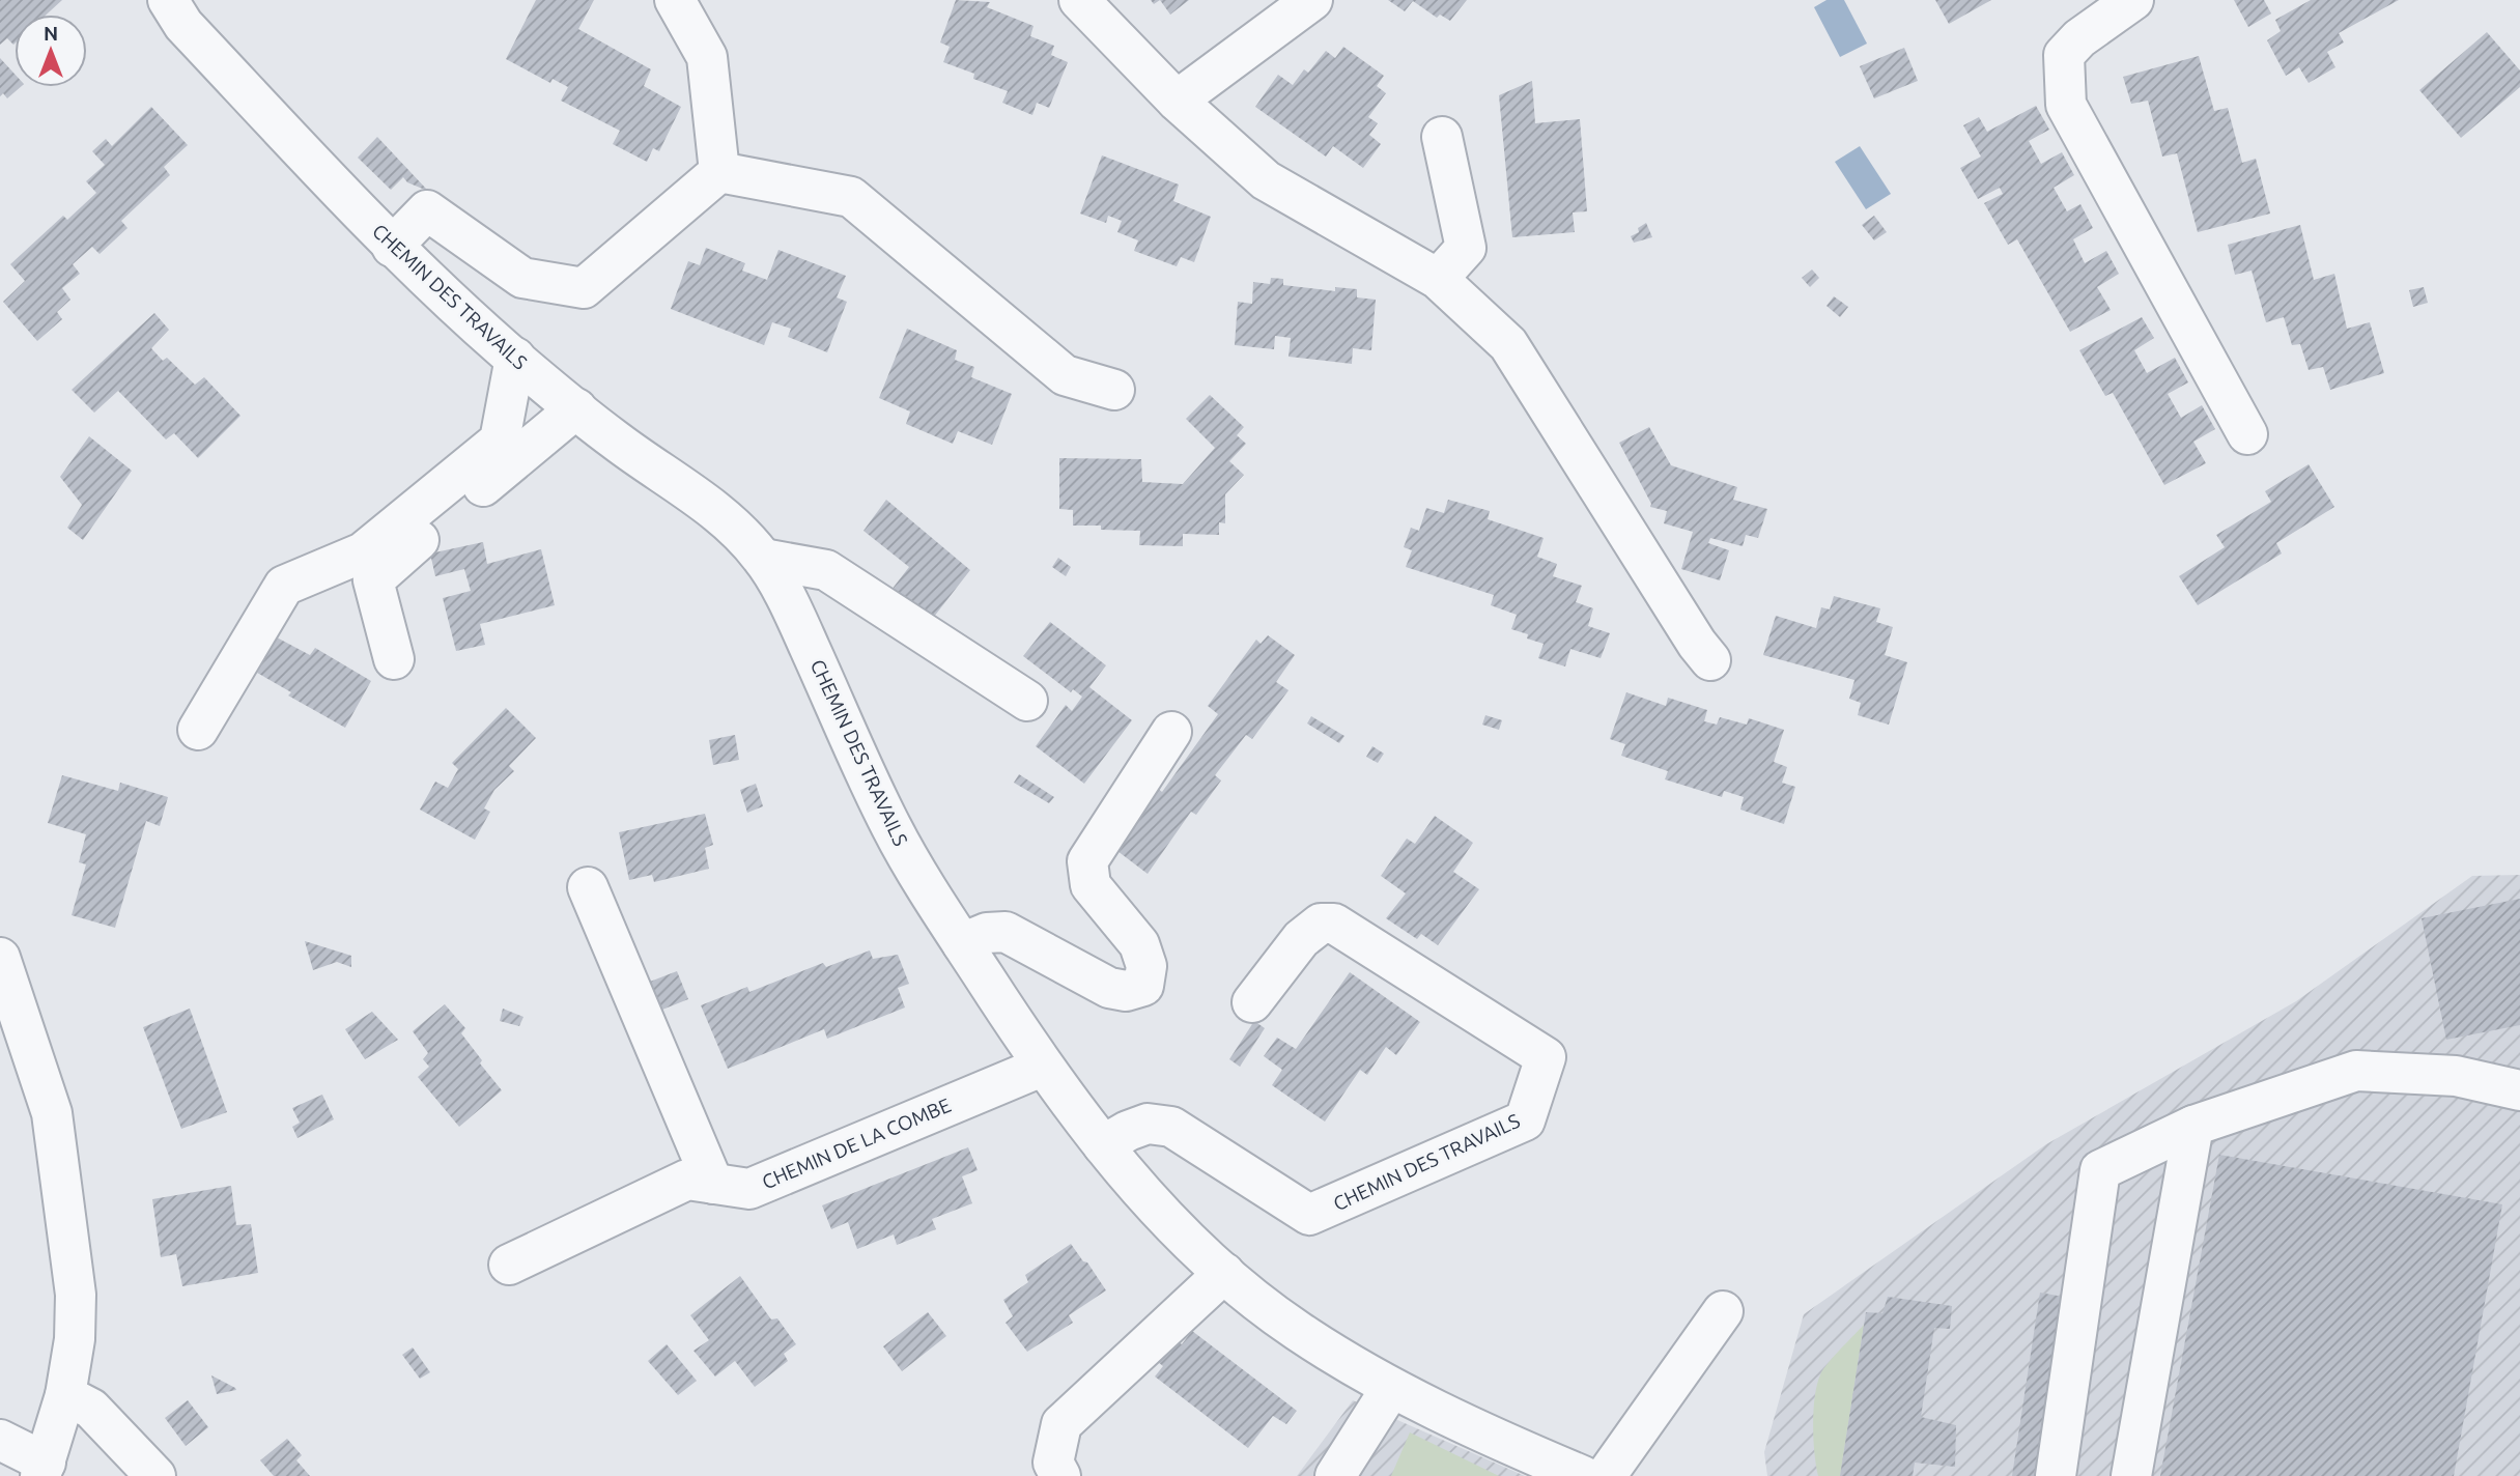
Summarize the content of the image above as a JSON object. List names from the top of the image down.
{
  "streets": {
    "street": ["CHEMIN DES TRAVAILS", "CHEMIN DE LA COMBE"]
  },
  "crossings": [
    ["CHEMIN DES TRAVAILS", "CHEMIN DE LA COMBE"]
  ],
  "north": "top"
}
